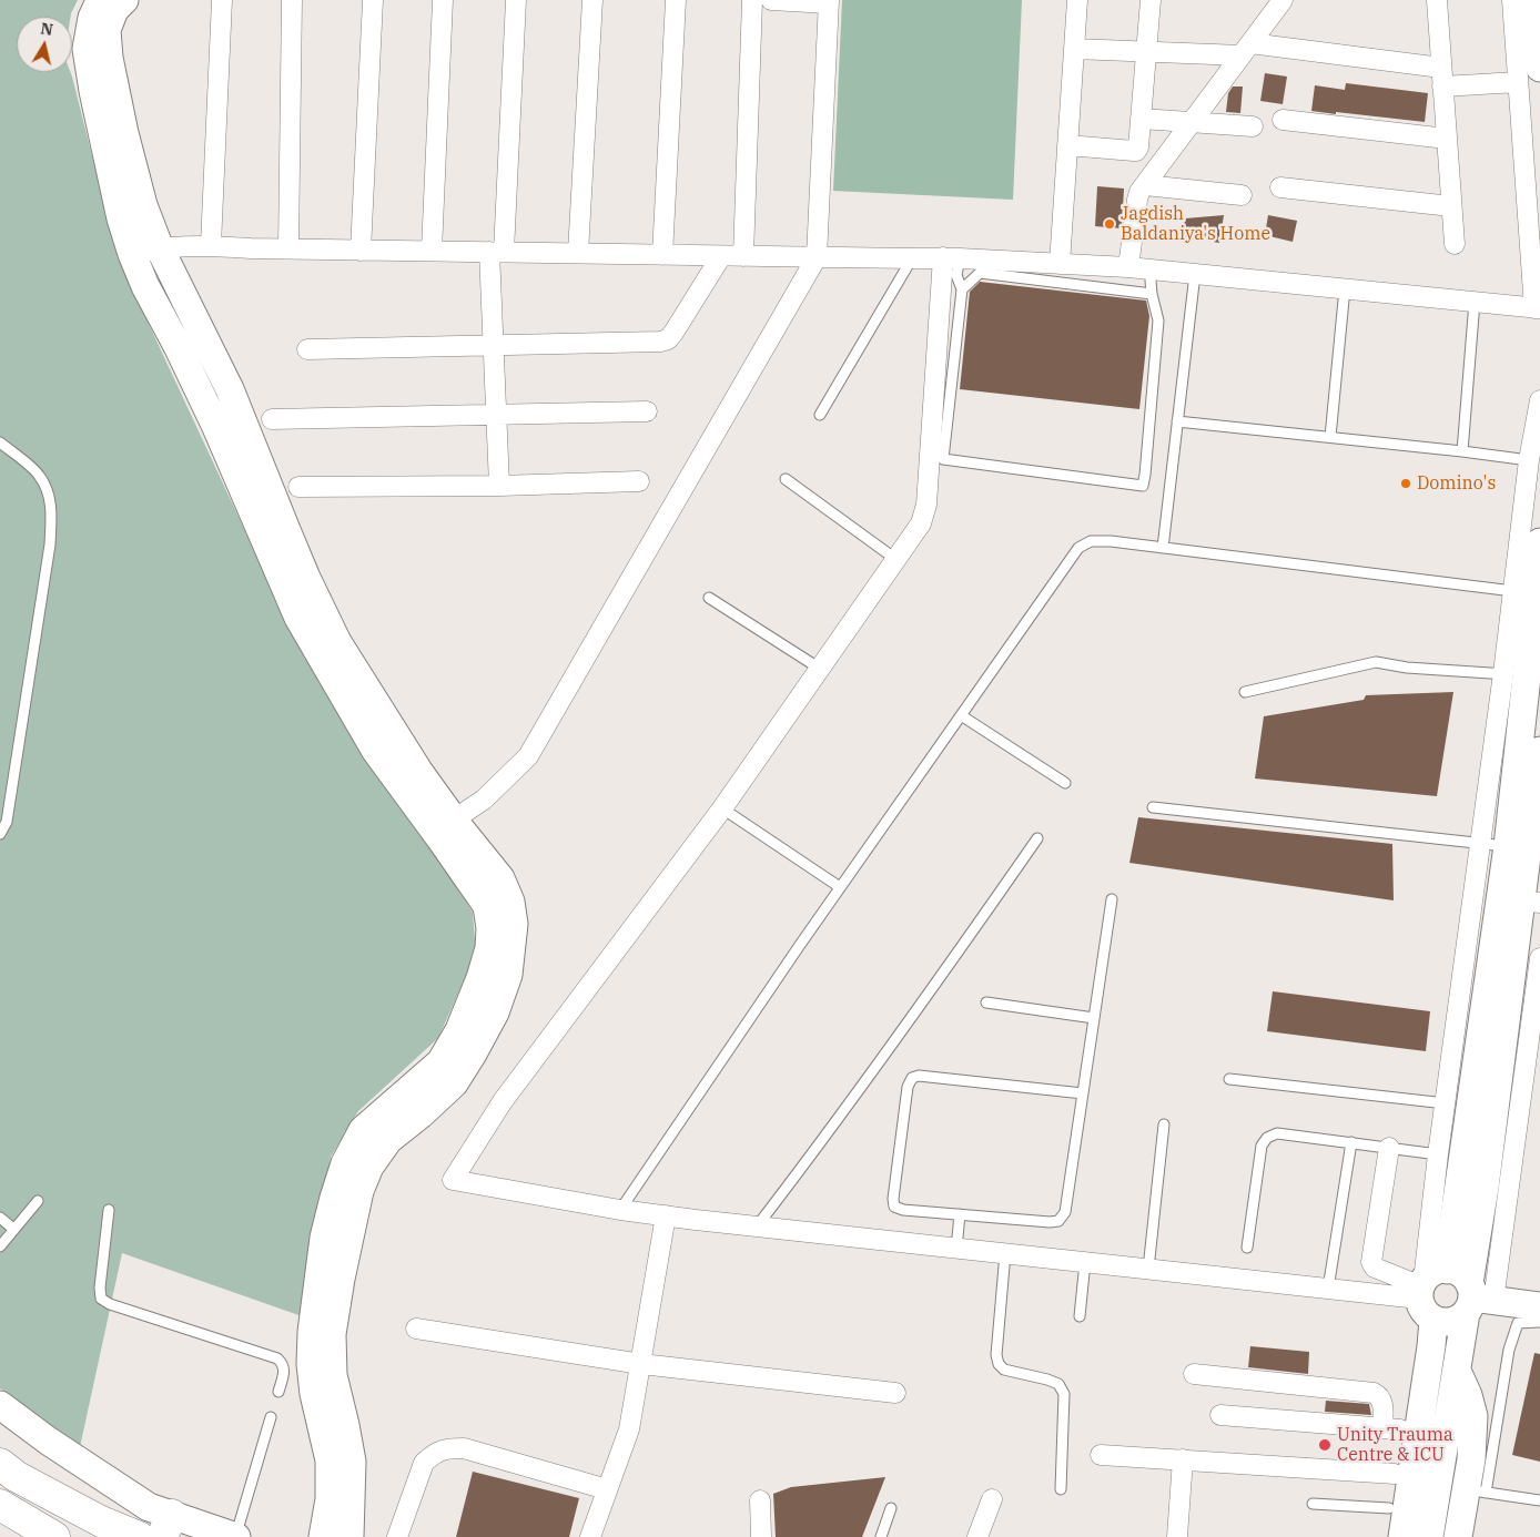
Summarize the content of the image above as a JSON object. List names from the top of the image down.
{
  "places": ["Jagdish Baldaniya's Home", "Domino's", "Unity Trauma Centre & ICU"],
  "north": "top"
}
